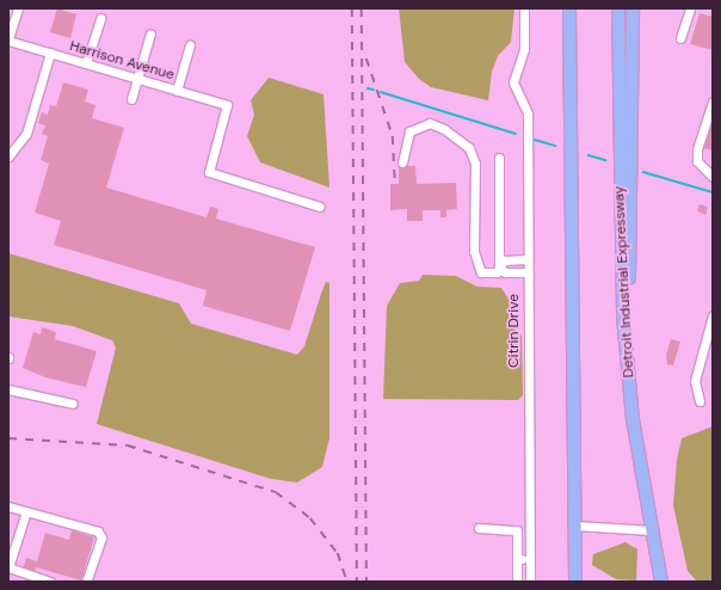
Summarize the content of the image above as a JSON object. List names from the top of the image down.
{
  "streets": {
    "highway": ["Detroit Industrial Expressway"],
    "street": ["Harrison Avenue", "Citrin Drive"]
  }
}
